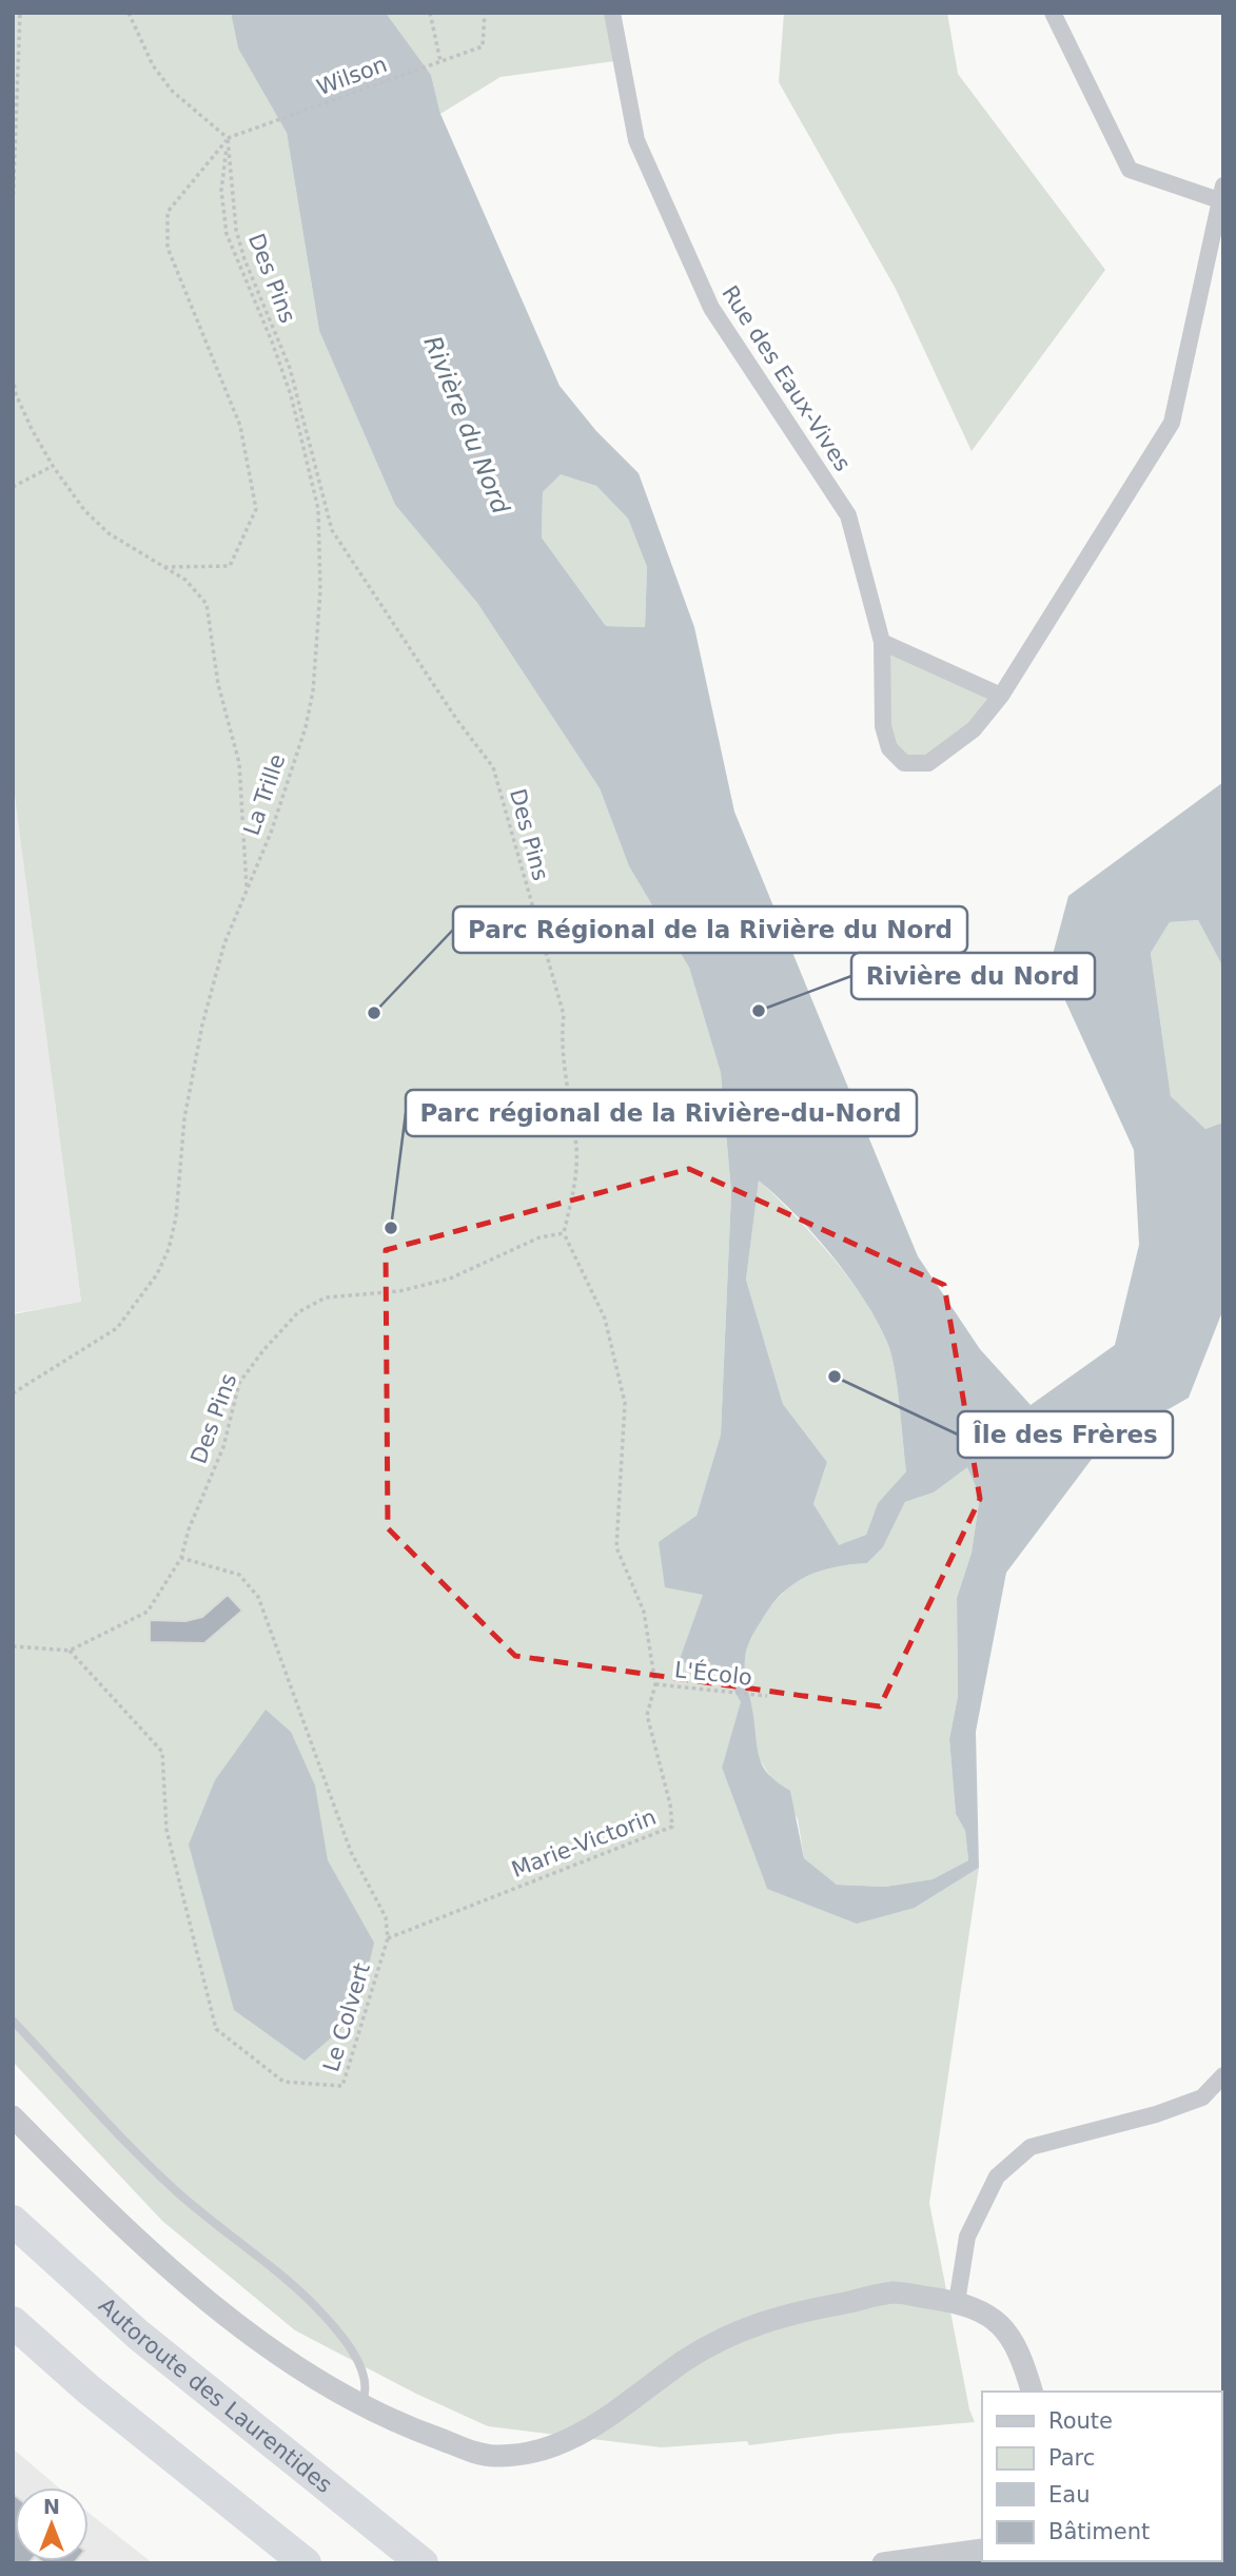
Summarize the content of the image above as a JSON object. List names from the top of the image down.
{
  "streets": {
    "highway": ["Autoroute des Laurentides"],
    "street": ["Rue des Eaux-Vives"],
    "path": [
      "Wilson",
      "Des Pins",
      "La Trille",
      "L'Écolo",
      "Marie-Victorin",
      "Le Colvert"
    ]
  },
  "crossings": [
    ["Wilson", "Des Pins"],
    ["Wilson", "La Trille"],
    ["Des Pins", "La Trille"],
    ["Des Pins", "Marie-Victorin"],
    ["Des Pins", "Le Colvert"],
    ["L'Écolo", "Marie-Victorin"],
    ["Marie-Victorin", "Le Colvert"]
  ],
  "water": ["Rivière du Nord"],
  "places": [
    "Rivière du Nord",
    "Parc Régional de la Rivière du Nord",
    "Parc régional de la Rivière-du-Nord",
    "Île des Frères"
  ],
  "legend": [
    "Route",
    "Parc",
    "Eau",
    "Bâtiment"
  ],
  "north": "top"
}
